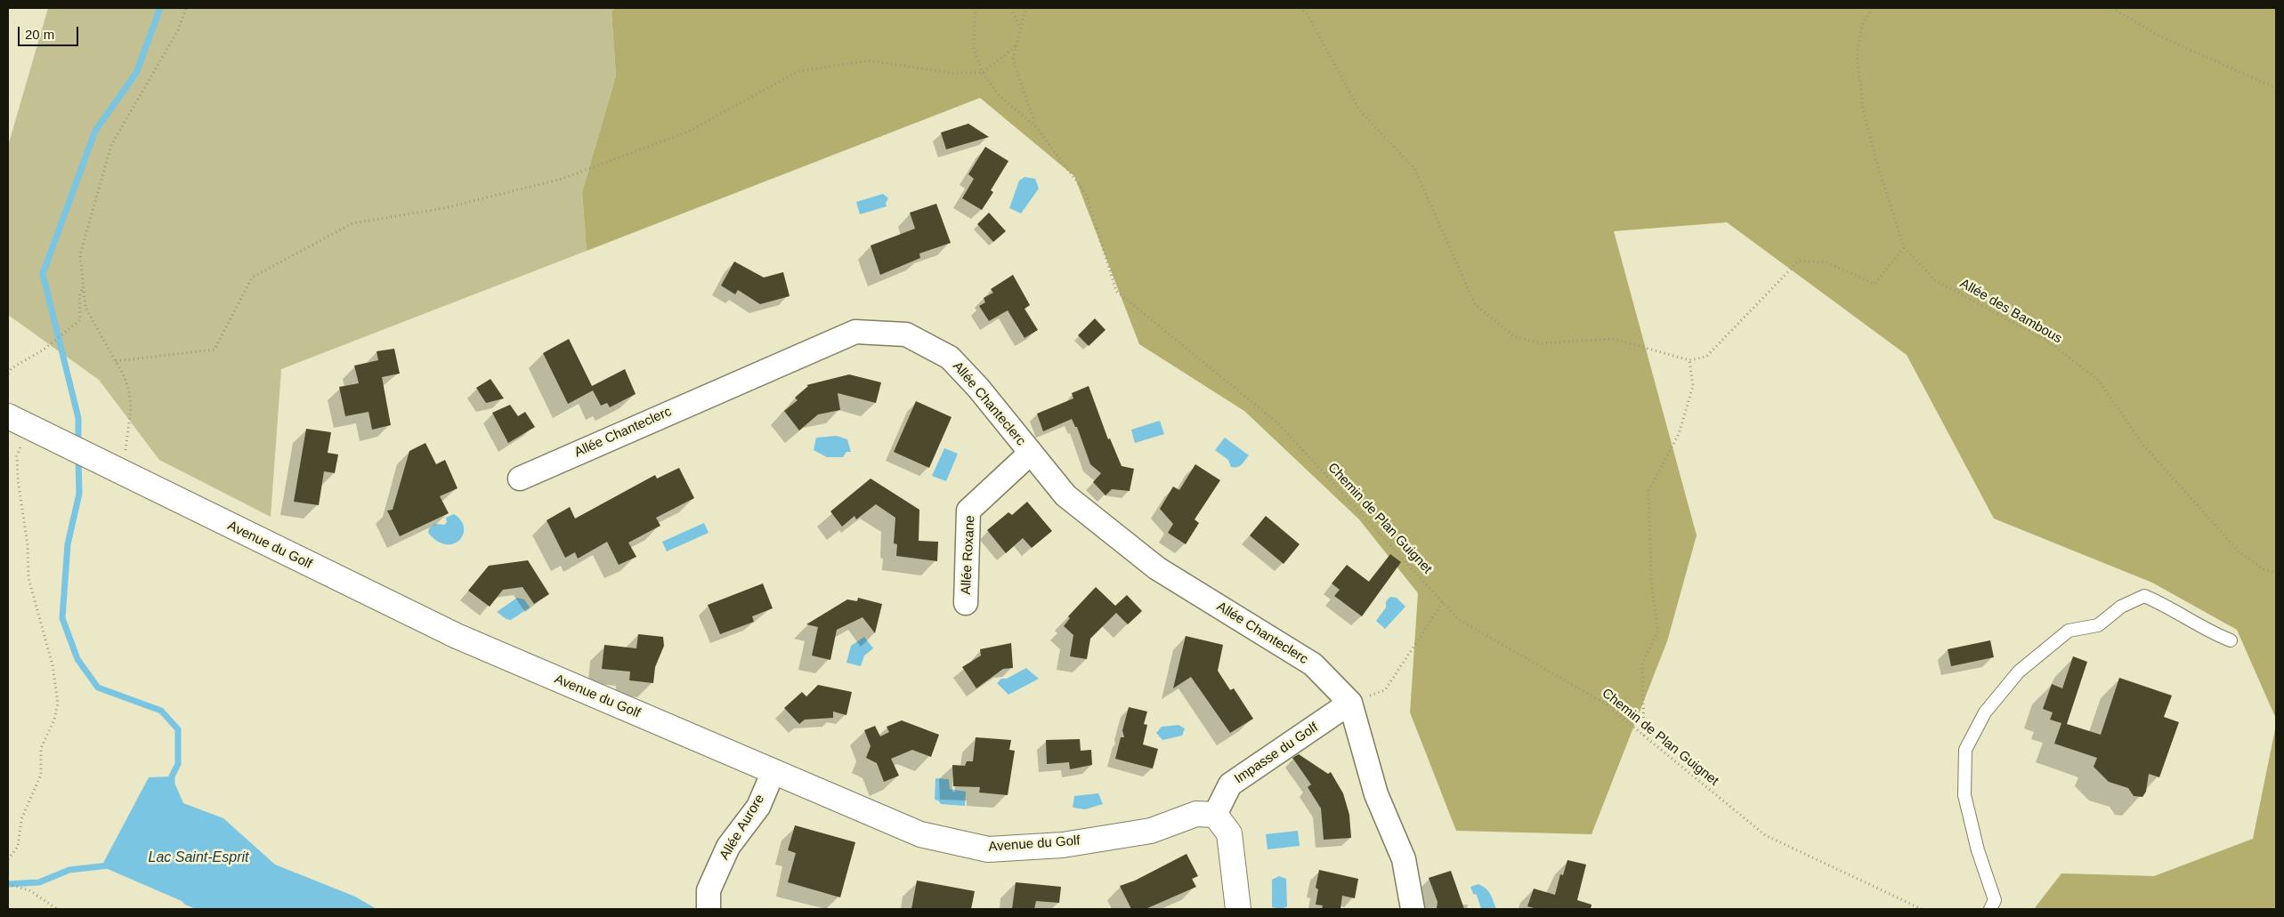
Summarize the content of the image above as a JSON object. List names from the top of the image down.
{
  "streets": {
    "street": [
      "Allée Chanteclerc",
      "Avenue du Golf",
      "Allée Roxane",
      "Impasse du Golf",
      "Allée Aurore"
    ],
    "path": ["Allée des Bambous", "Chemin de Plan Guignet"]
  },
  "crossings": [
    ["Allée Chanteclerc", "Allée Roxane"],
    ["Allée Chanteclerc", "Impasse du Golf"],
    ["Avenue du Golf", "Impasse du Golf"],
    ["Avenue du Golf", "Allée Aurore"]
  ],
  "water": ["Lac Saint-Esprit"],
  "scale_bar": "20 m"
}
